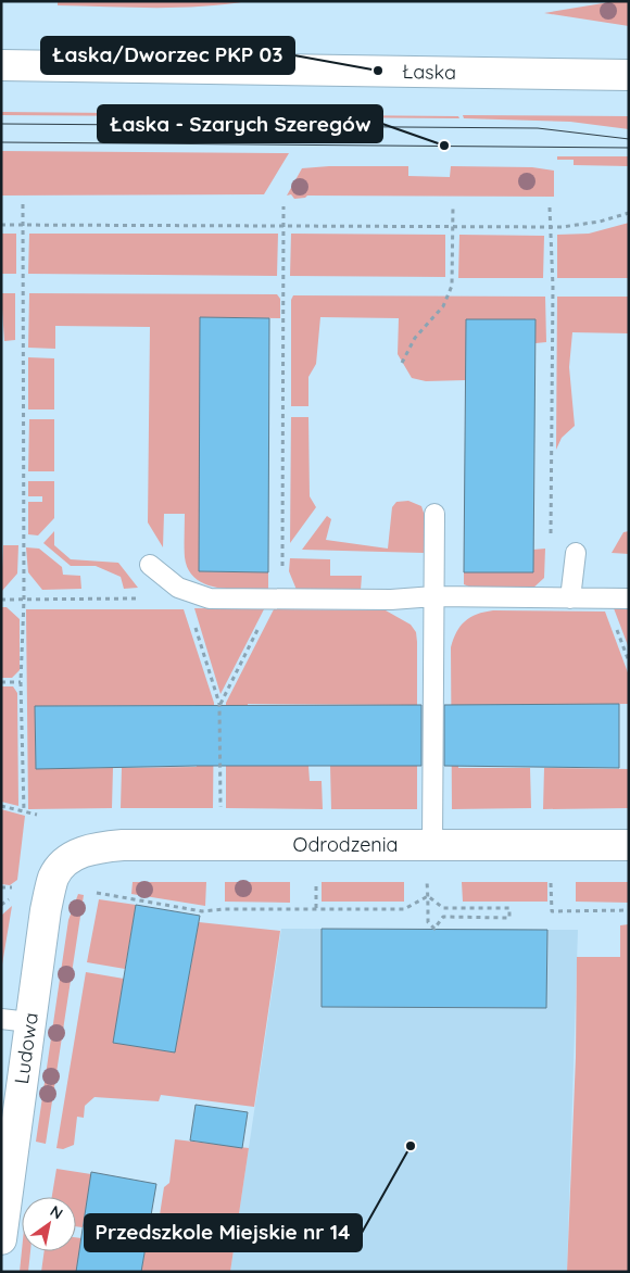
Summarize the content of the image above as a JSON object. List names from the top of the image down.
{
  "streets": {
    "street": ["Łaska", "Odrodzenia", "Ludowa"]
  },
  "crossings": [
    ["Odrodzenia", "Ludowa"]
  ],
  "places": ["Łaska/Dworzec PKP 03", "Łaska - Szarych Szeregów", "Przedszkole Miejskie nr 14"],
  "north": "top right"
}
